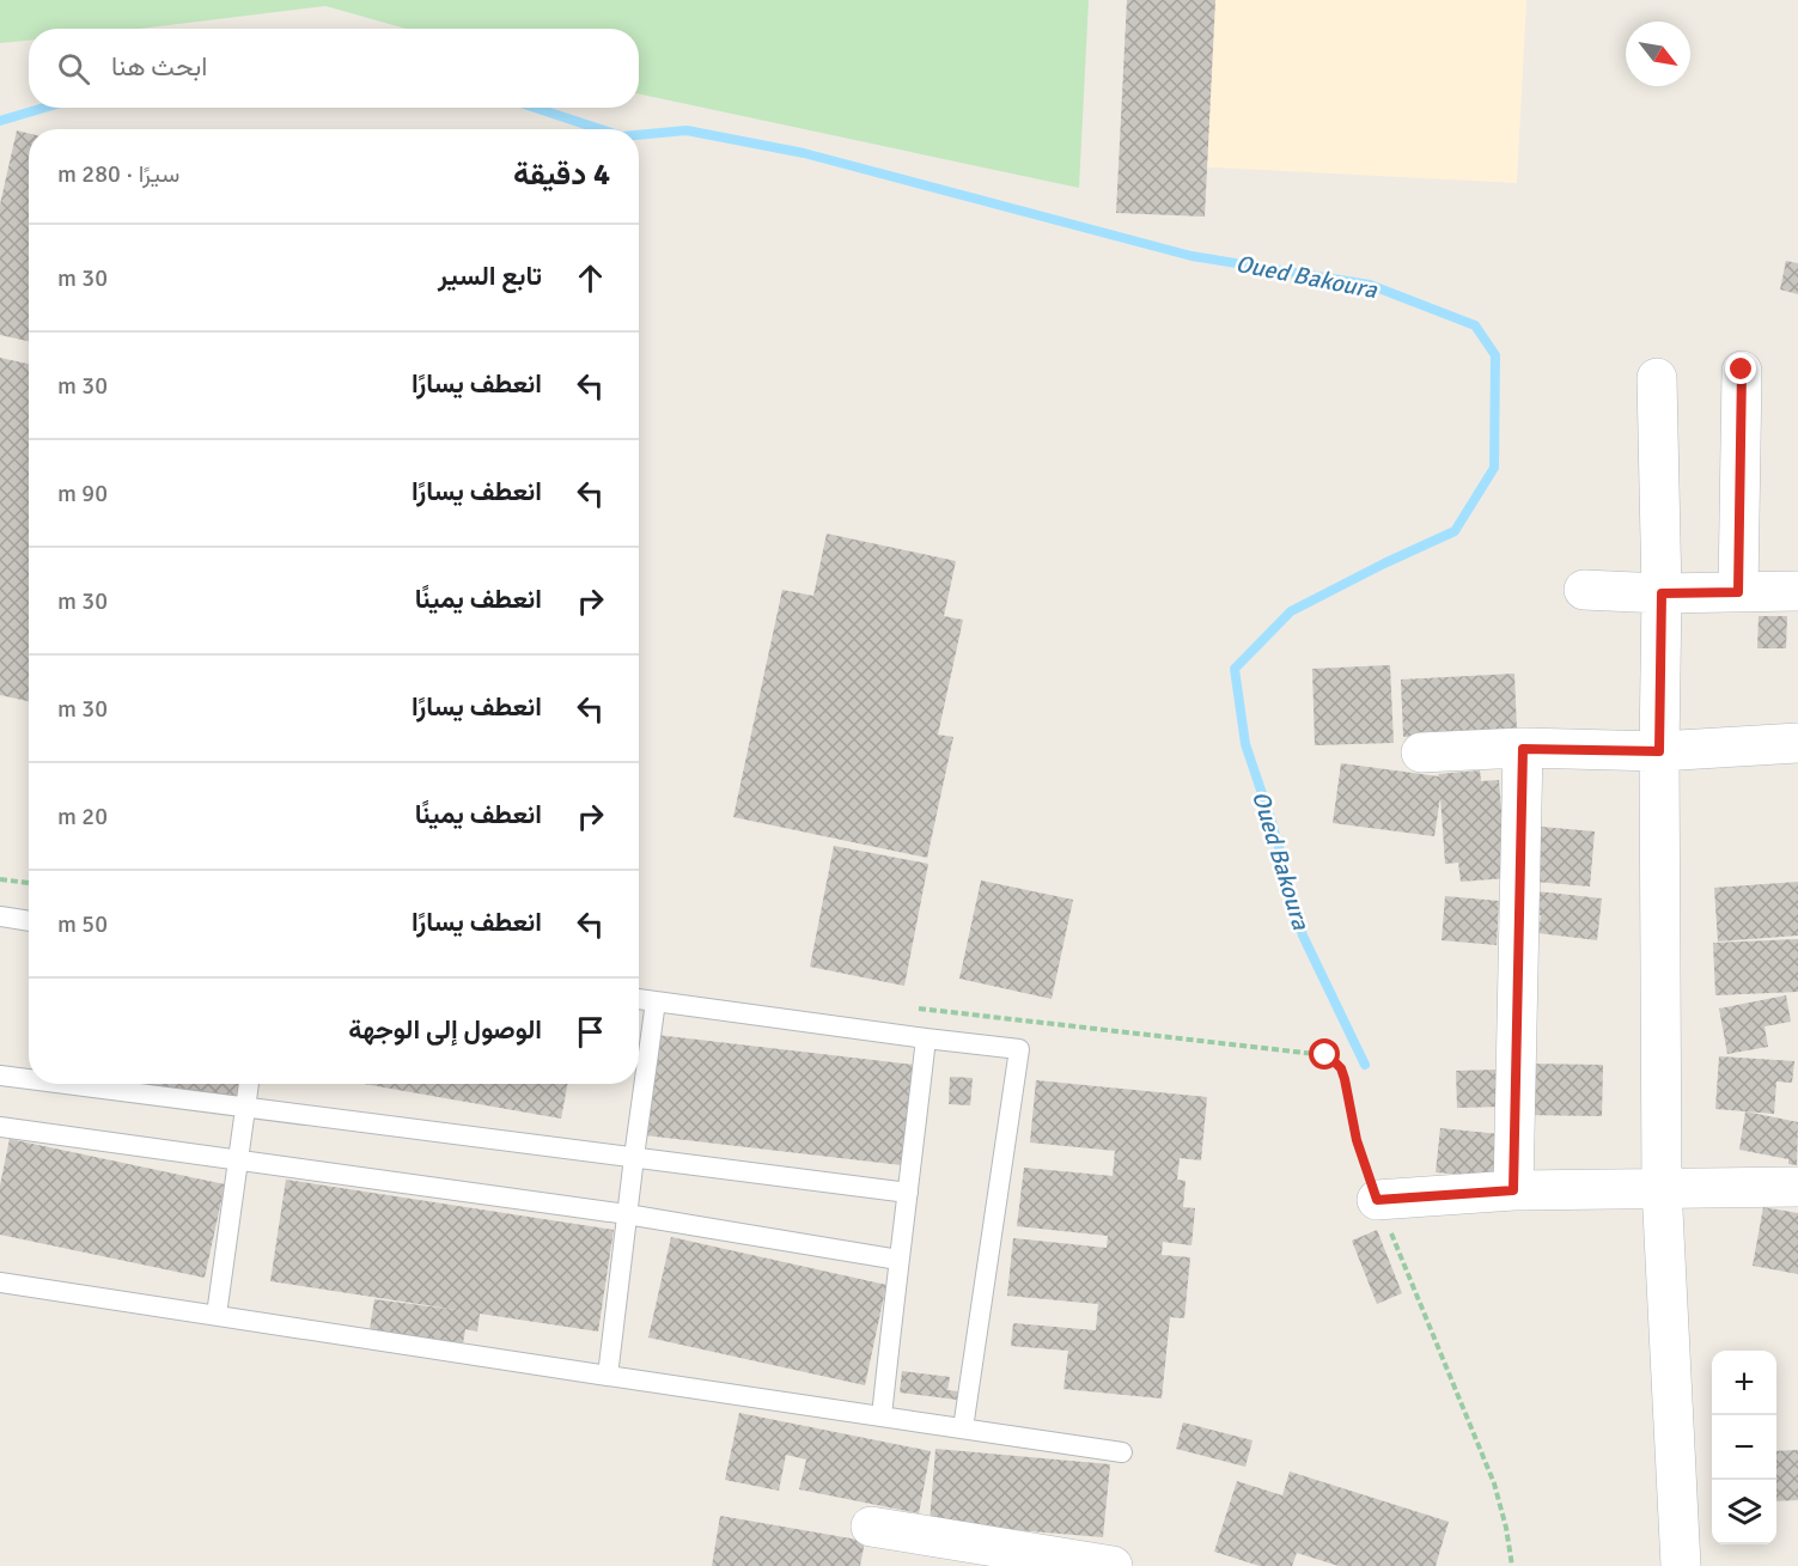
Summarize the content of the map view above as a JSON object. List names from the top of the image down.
{
  "water": ["Oued Bakoura"],
  "north": "bottom right",
  "page": {
    "search": "ابحث هنا",
    "heading": ["4 دقيقة", "سيرًا · 280 m"],
    "list": [
      ["تابع السير", "30 m"],
      ["انعطف يسارًا", "30 m"],
      ["انعطف يسارًا", "90 m"],
      ["انعطف يمينًا", "30 m"],
      ["انعطف يسارًا", "30 m"],
      ["انعطف يمينًا", "20 m"],
      ["انعطف يسارًا", "50 m"],
      "الوصول إلى الوجهة"
    ],
    "map_buttons": ["+", "−"]
  }
}
